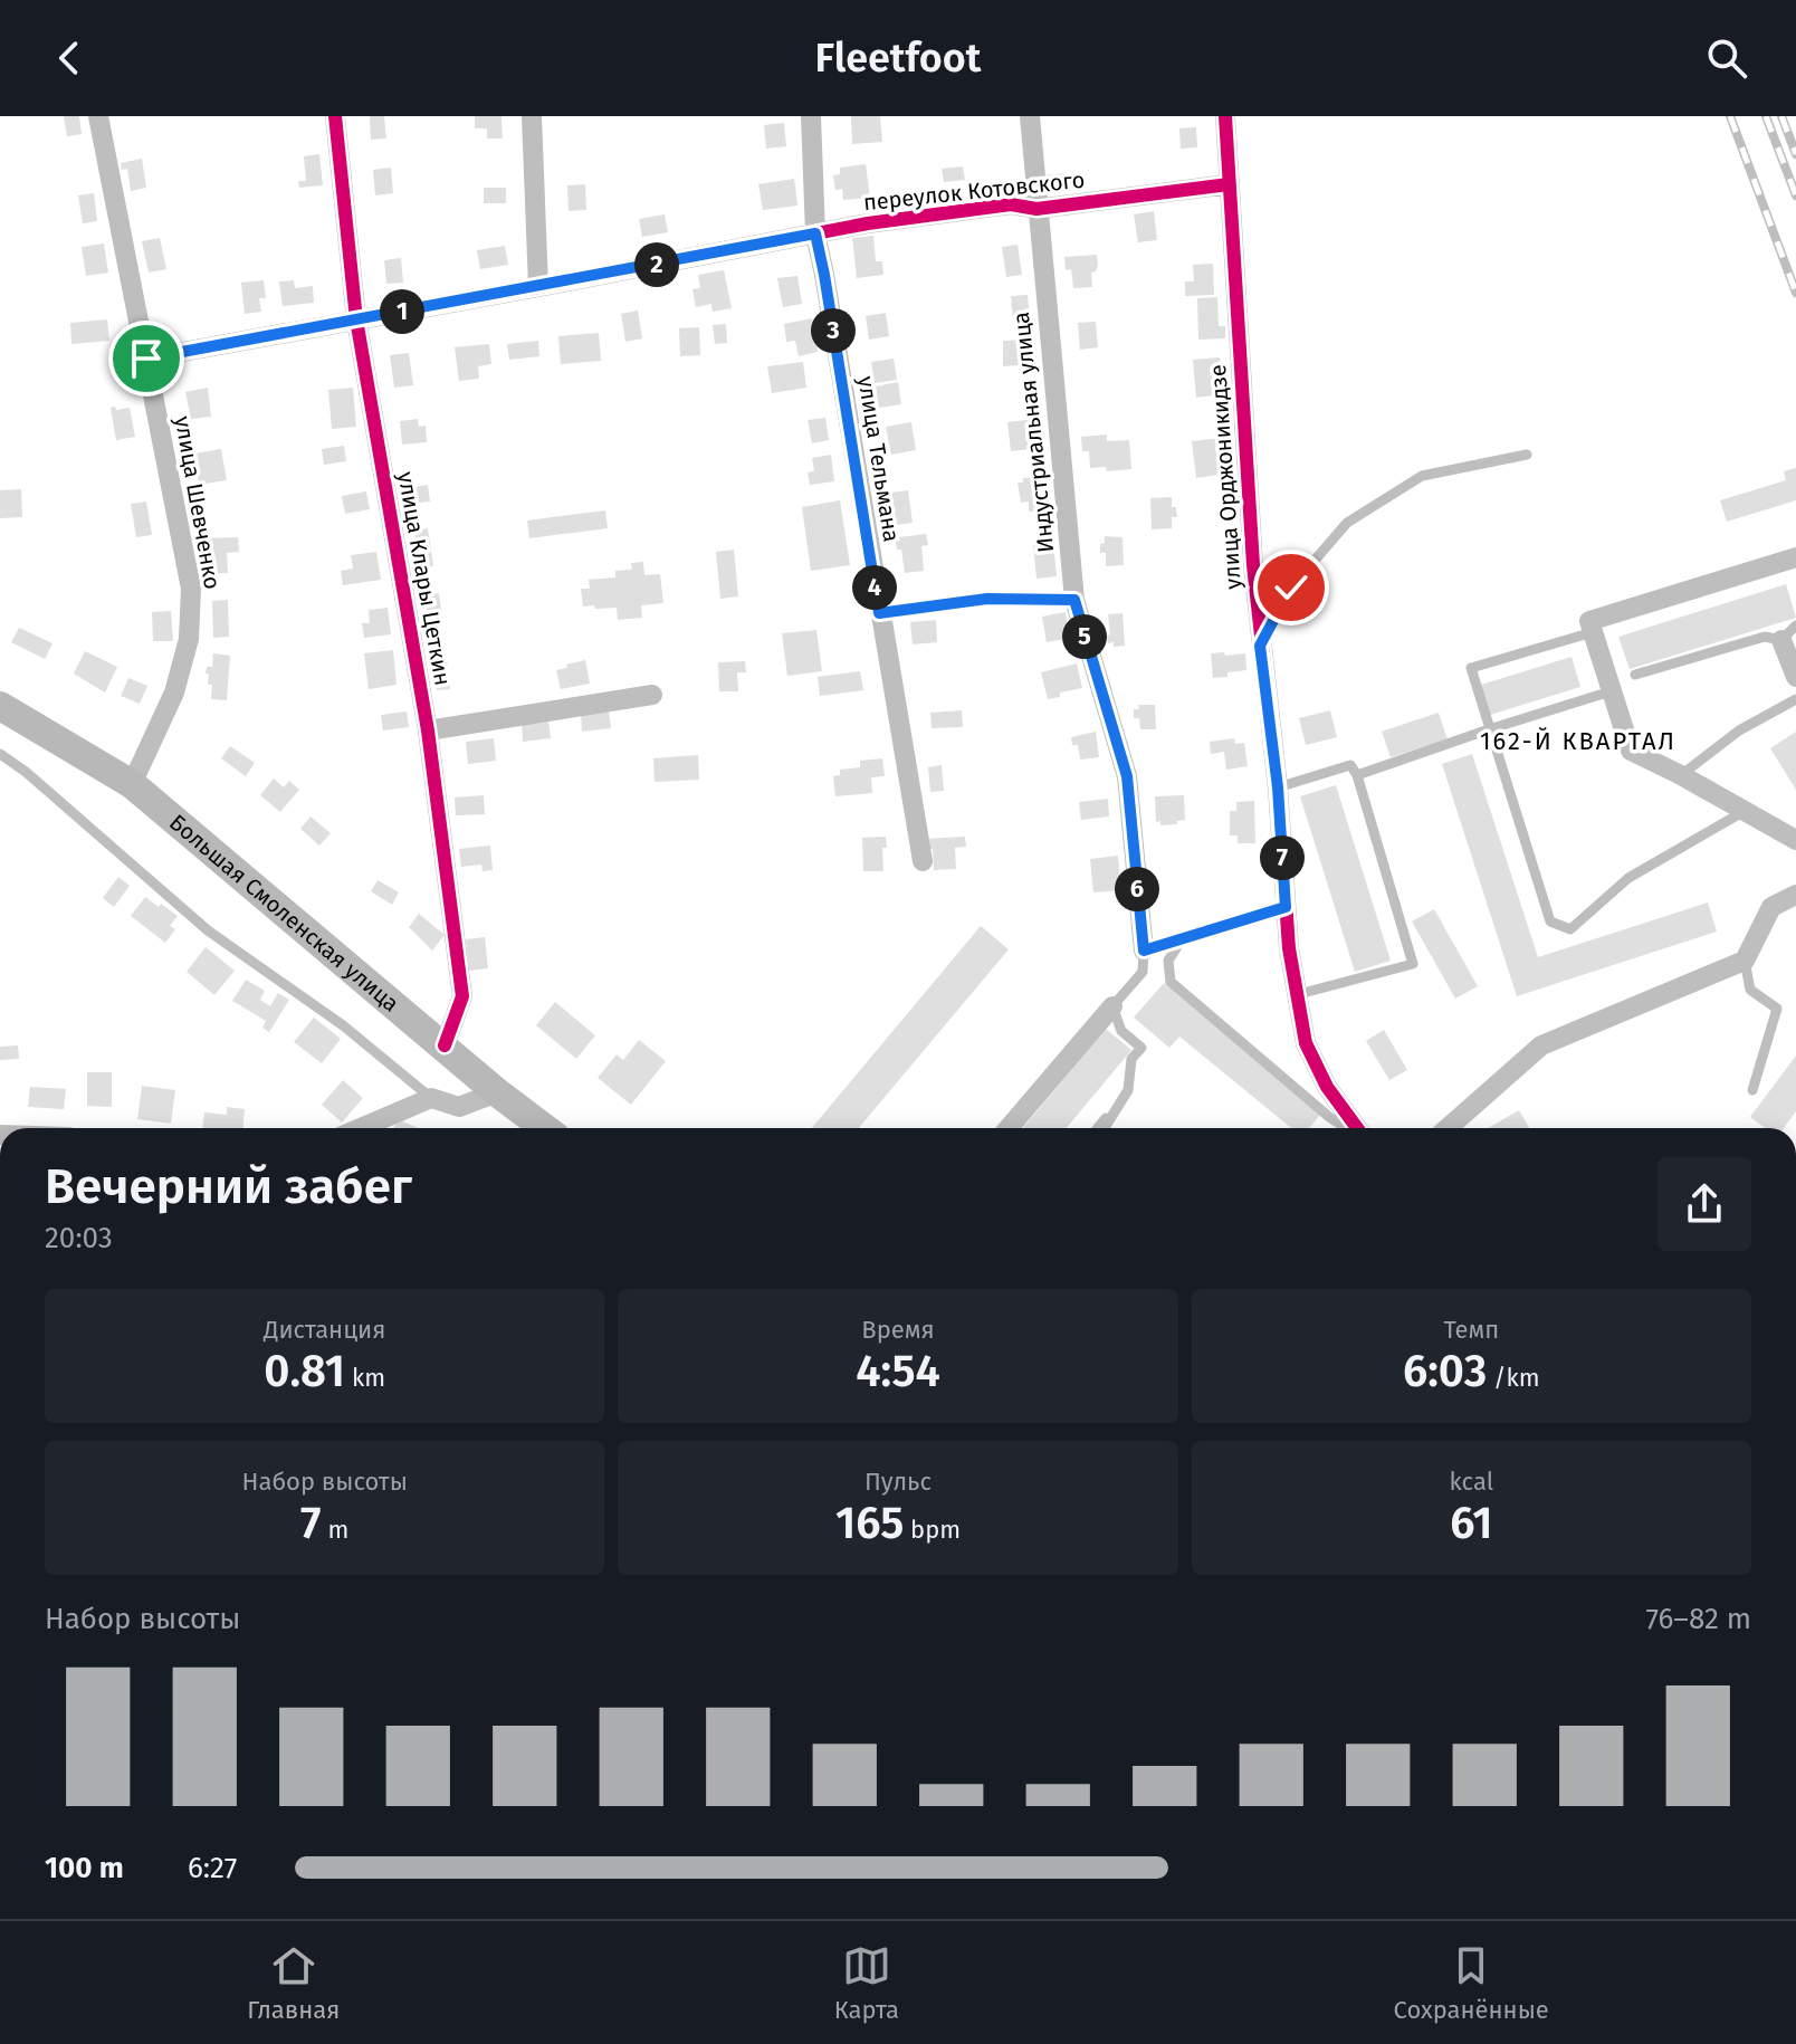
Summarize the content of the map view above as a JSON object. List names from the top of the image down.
{
  "streets": {
    "main road": ["Большая Смоленская улица"],
    "street": [
      "переулок Котовского",
      "Индустриальная улица",
      "улица Тельмана",
      "улица Орджоникидзе",
      "улица Шевченко",
      "улица Клары Цеткин"
    ]
  },
  "crossings": [
    ["переулок Котовского", "Индустриальная улица"],
    ["переулок Котовского", "улица Тельмана"],
    ["переулок Котовского", "улица Орджоникидзе"],
    ["переулок Котовского", "улица Шевченко"],
    ["переулок Котовского", "улица Клары Цеткин"],
    ["улица Шевченко", "Большая Смоленская улица"],
    ["улица Клары Цеткин", "Большая Смоленская улица"]
  ],
  "districts": ["162-Й КВАРТАЛ"],
  "page": {
    "header": "Fleetfoot",
    "pins": [
      "2",
      "1",
      "3",
      "4",
      "5",
      "7",
      "6"
    ],
    "heading": ["Вечерний забег", "20:03"],
    "stats": [
      ["Дистанция", "0.81 km"],
      ["Время", "4:54"],
      ["Темп", "6:03 /km"],
      ["Набор высоты", "7 m"],
      ["Пульс", "165 bpm"],
      ["kcal", "61"]
    ],
    "chart": ["Набор высоты", "76–82 m"],
    "list": [
      {
        "name": "100 m",
        "note": "6:27"
      }
    ],
    "tabs": ["Главная", "Карта", "Сохранённые"]
  }
}
